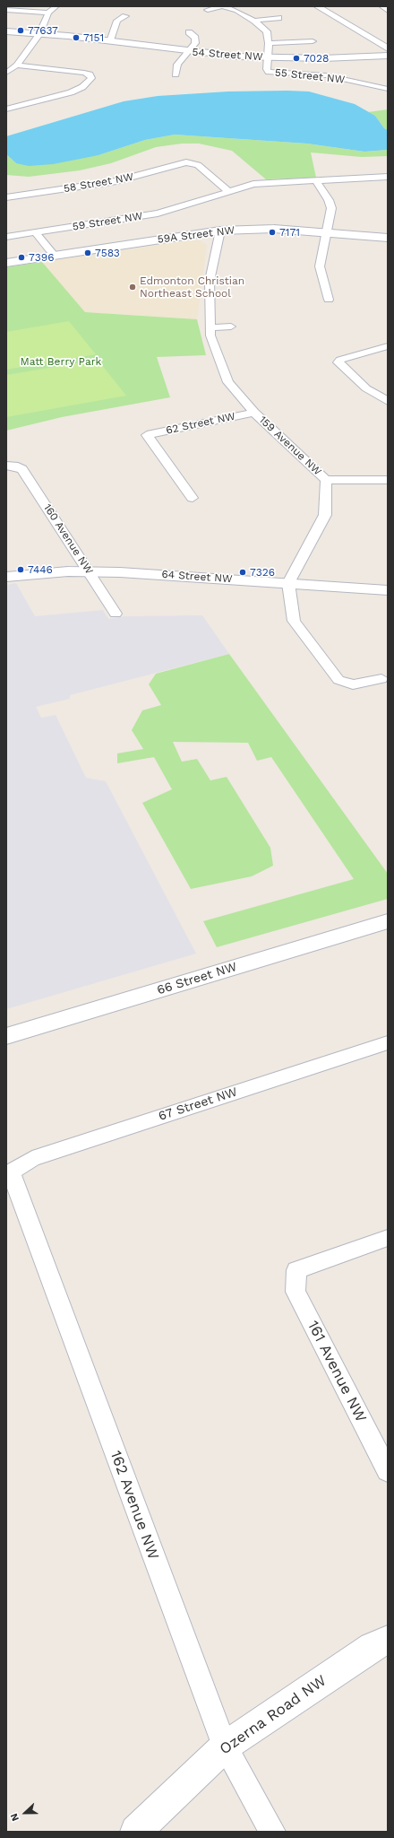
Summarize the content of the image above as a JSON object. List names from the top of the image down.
{
  "streets": {
    "street": [
      "54 Street NW",
      "55 Street NW",
      "58 Street NW",
      "59 Street NW",
      "59A Street NW",
      "62 Street NW",
      "159 Avenue NW",
      "160 Avenue NW",
      "64 Street NW",
      "66 Street NW",
      "67 Street NW",
      "161 Avenue NW",
      "162 Avenue NW",
      "Ozerna Road NW"
    ]
  },
  "crossings": [
    ["54 Street NW", "55 Street NW"],
    ["58 Street NW", "59 Street NW"],
    ["59A Street NW", "159 Avenue NW"],
    ["62 Street NW", "159 Avenue NW"],
    ["159 Avenue NW", "64 Street NW"],
    ["160 Avenue NW", "64 Street NW"],
    ["67 Street NW", "162 Avenue NW"],
    ["162 Avenue NW", "Ozerna Road NW"]
  ],
  "parks": ["Matt Berry Park"],
  "places": [
    "77637",
    "7151",
    "7028",
    "7171",
    "7583",
    "7396",
    "Edmonton Christian Northeast School",
    "7446",
    "7326"
  ],
  "north": "left"
}
